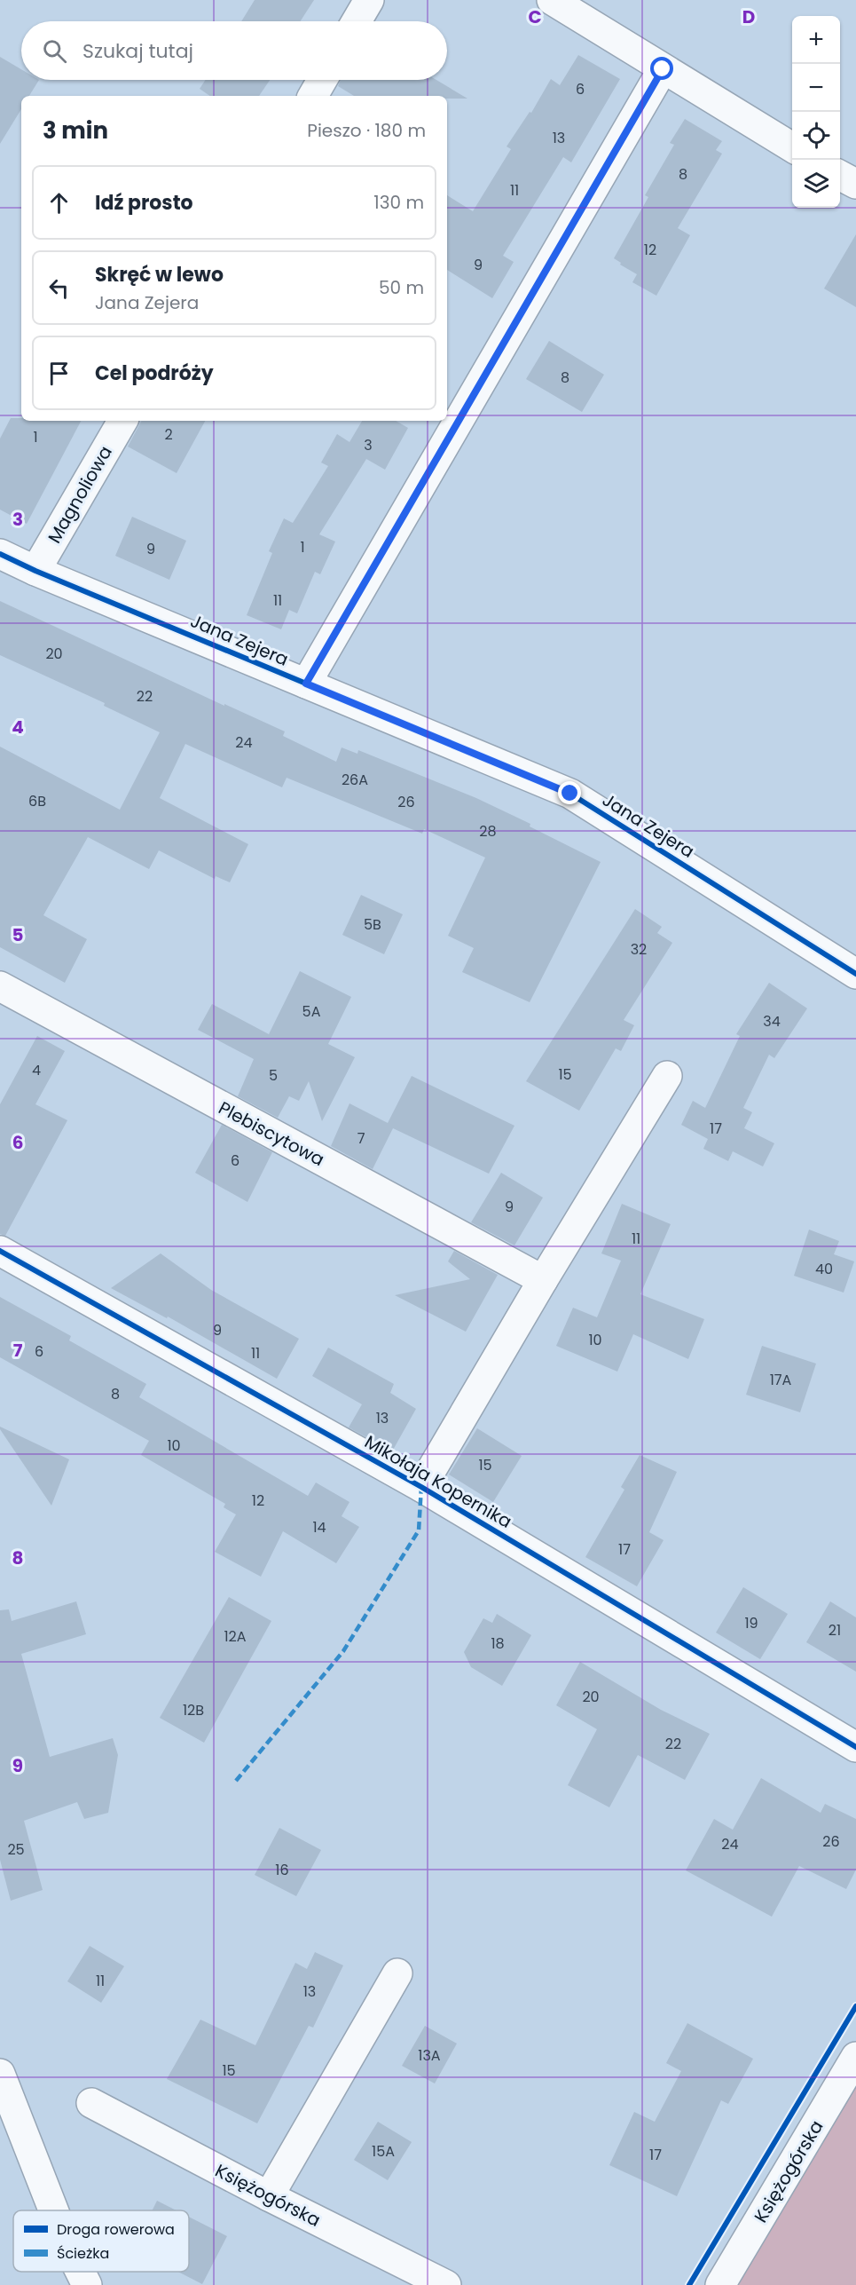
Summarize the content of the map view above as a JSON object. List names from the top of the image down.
{
  "streets": {
    "street": [
      "Magnoliowa",
      "Jana Zejera",
      "Plebiscytowa",
      "Mikołaja Kopernika",
      "Księżogórska"
    ]
  },
  "crossings": [
    ["Magnoliowa", "Jana Zejera"]
  ],
  "house_numbers": [
    "6",
    "13",
    "8",
    "11",
    "12",
    "9",
    "8",
    "2",
    "1",
    "3",
    "1",
    "9",
    "11",
    "20",
    "22",
    "24",
    "26A",
    "6B",
    "26",
    "28",
    "5B",
    "32",
    "5A",
    "34",
    "4",
    "15",
    "5",
    "17",
    "7",
    "6",
    "9",
    "11",
    "40",
    "9",
    "10",
    "6",
    "11",
    "17A",
    "8",
    "13",
    "10",
    "15",
    "12",
    "14",
    "17",
    "19",
    "21",
    "12A",
    "18",
    "20",
    "12B",
    "22",
    "26",
    "24",
    "25",
    "16",
    "11",
    "13",
    "13A",
    "15",
    "15A",
    "17"
  ],
  "legend": ["Droga rowerowa", "Ścieżka"],
  "page": {
    "map_buttons": ["+", "−"],
    "search": "Szukaj tutaj",
    "heading": ["3 min", "Pieszo · 180 m"],
    "list": [
      ["Idź prosto", "130 m"],
      ["Skręć w lewo", "Jana Zejera", "50 m"],
      "Cel podróży"
    ]
  },
  "grid": {
    "columns": ["C", "D"],
    "rows": [
      "3",
      "4",
      "5",
      "6",
      "7",
      "8",
      "9"
    ]
  }
}
